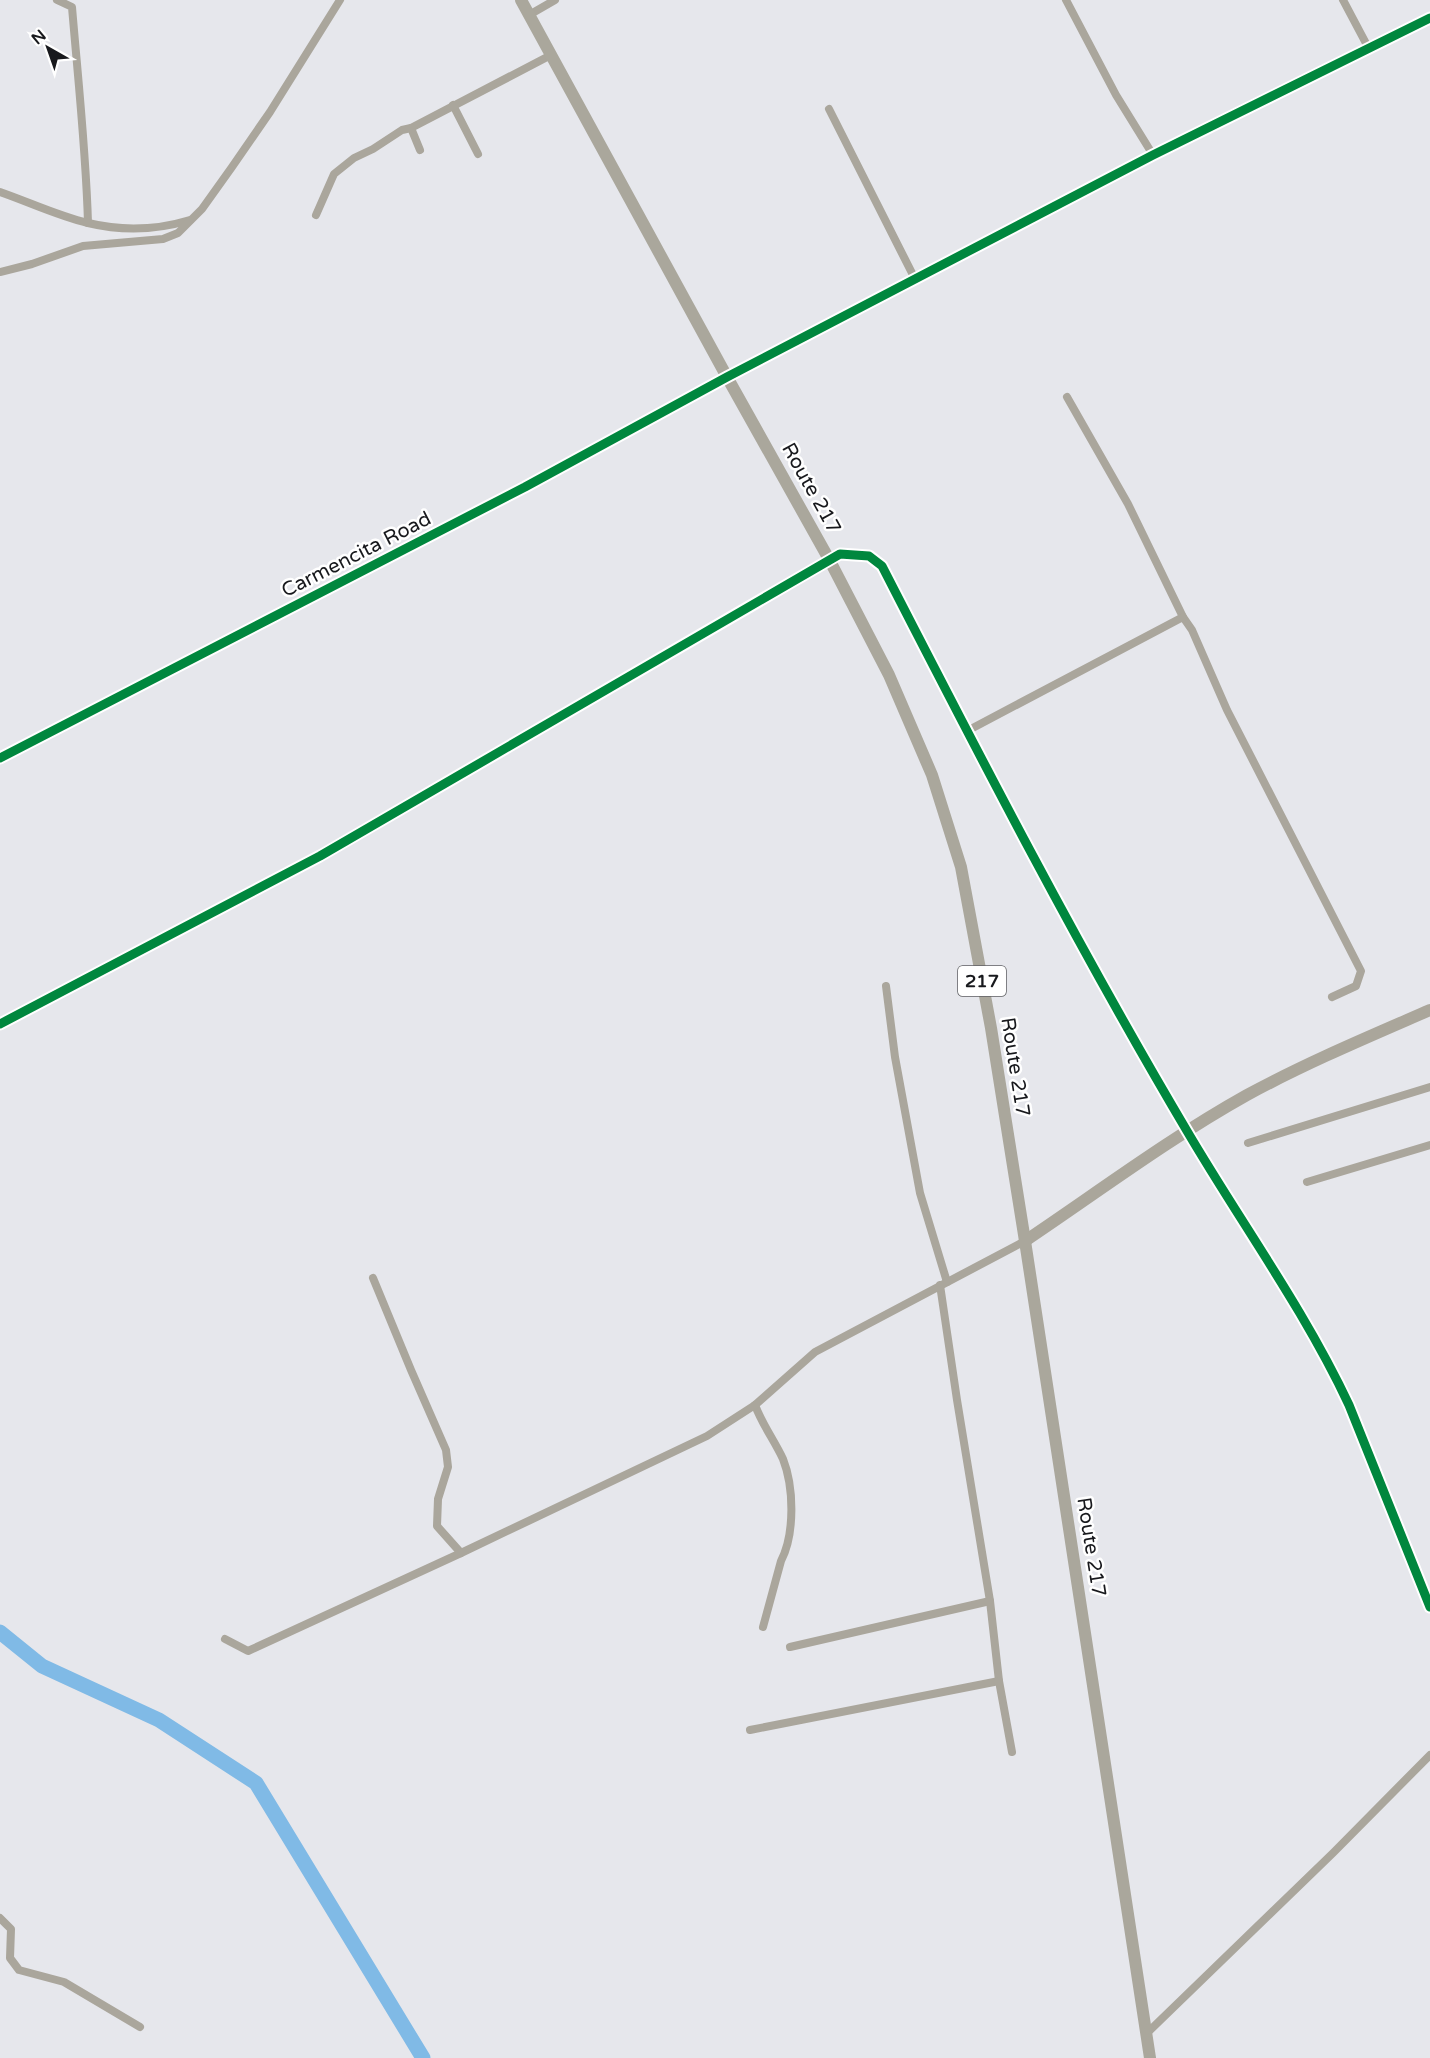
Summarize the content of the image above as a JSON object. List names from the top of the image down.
{
  "streets": {
    "main road": ["Route 217", "217"],
    "street": ["Carmencita Road"]
  },
  "crossings": [
    ["Route 217", "Carmencita Road"]
  ],
  "north": "top left"
}
